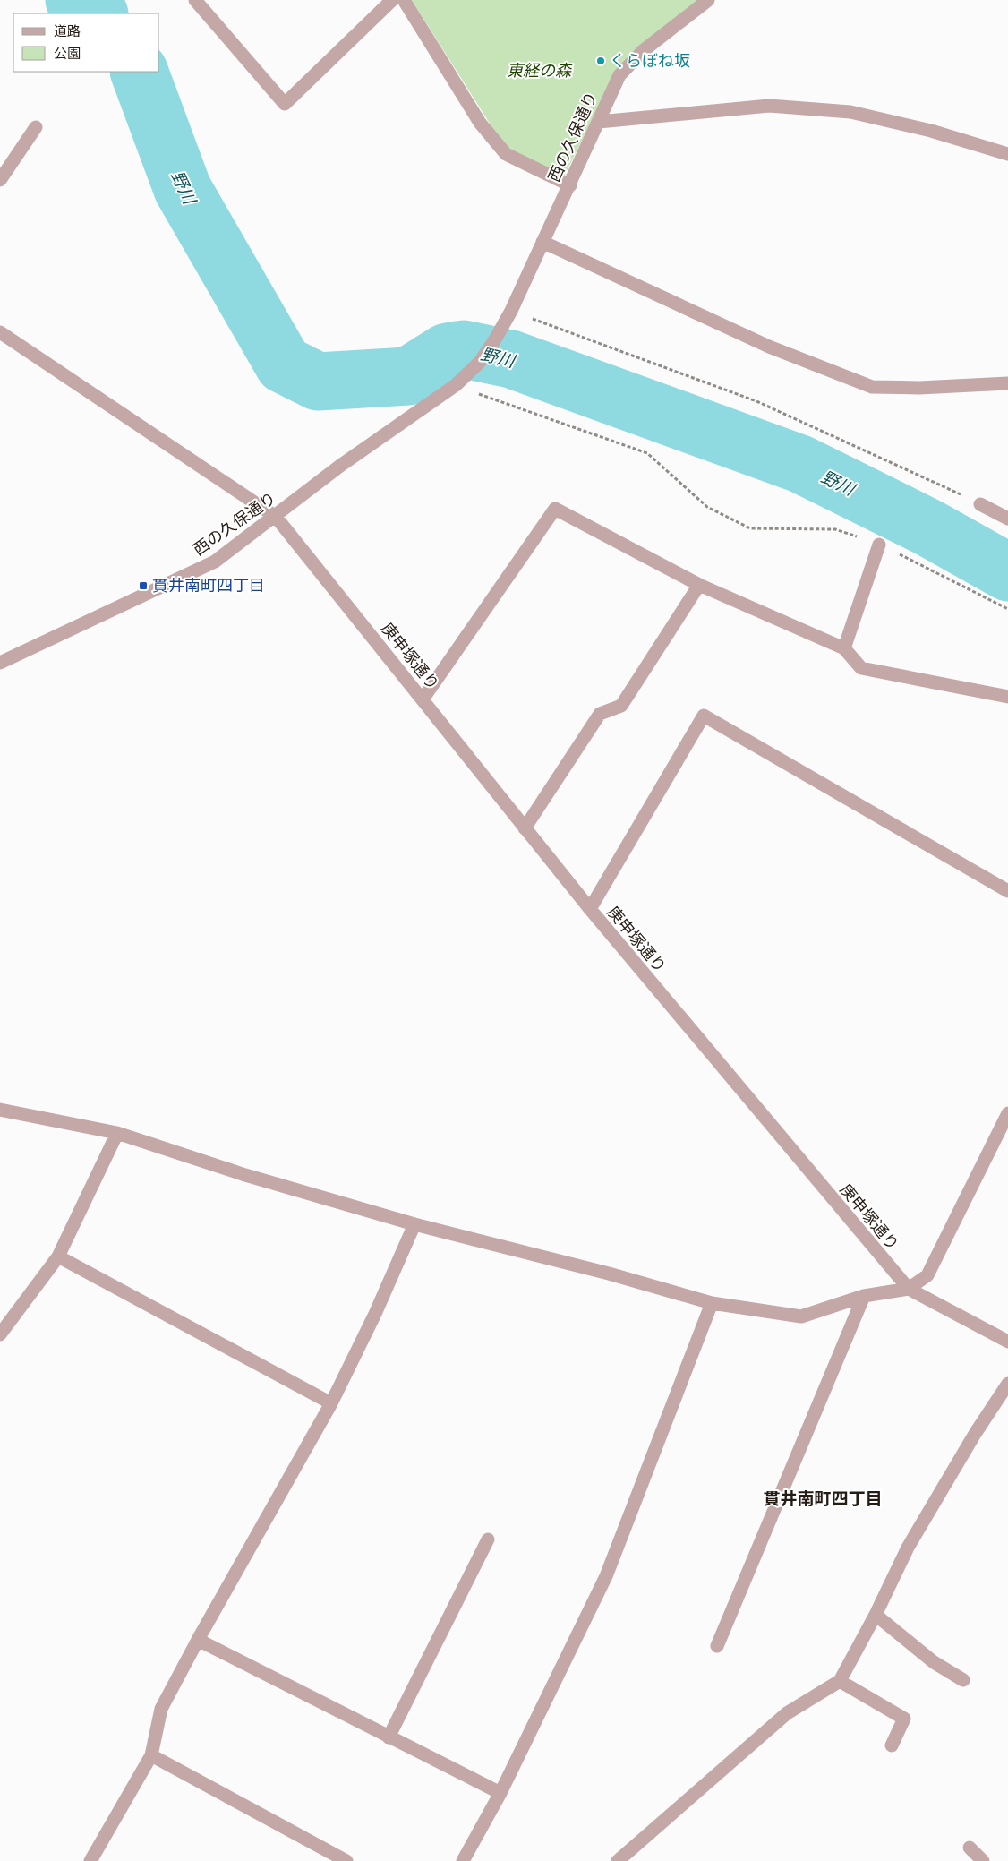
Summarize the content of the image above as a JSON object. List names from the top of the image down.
{
  "streets": {
    "street": ["西の久保通り", "庚申塚通り"]
  },
  "crossings": [
    ["西の久保通り", "庚申塚通り"]
  ],
  "districts": ["貫井南町四丁目"],
  "water": ["野川"],
  "parks": ["東経の森"],
  "places": {
    "other": ["くらぼね坂"],
    "transit": ["貫井南町四丁目"]
  },
  "legend": ["道路", "公園"]
}
